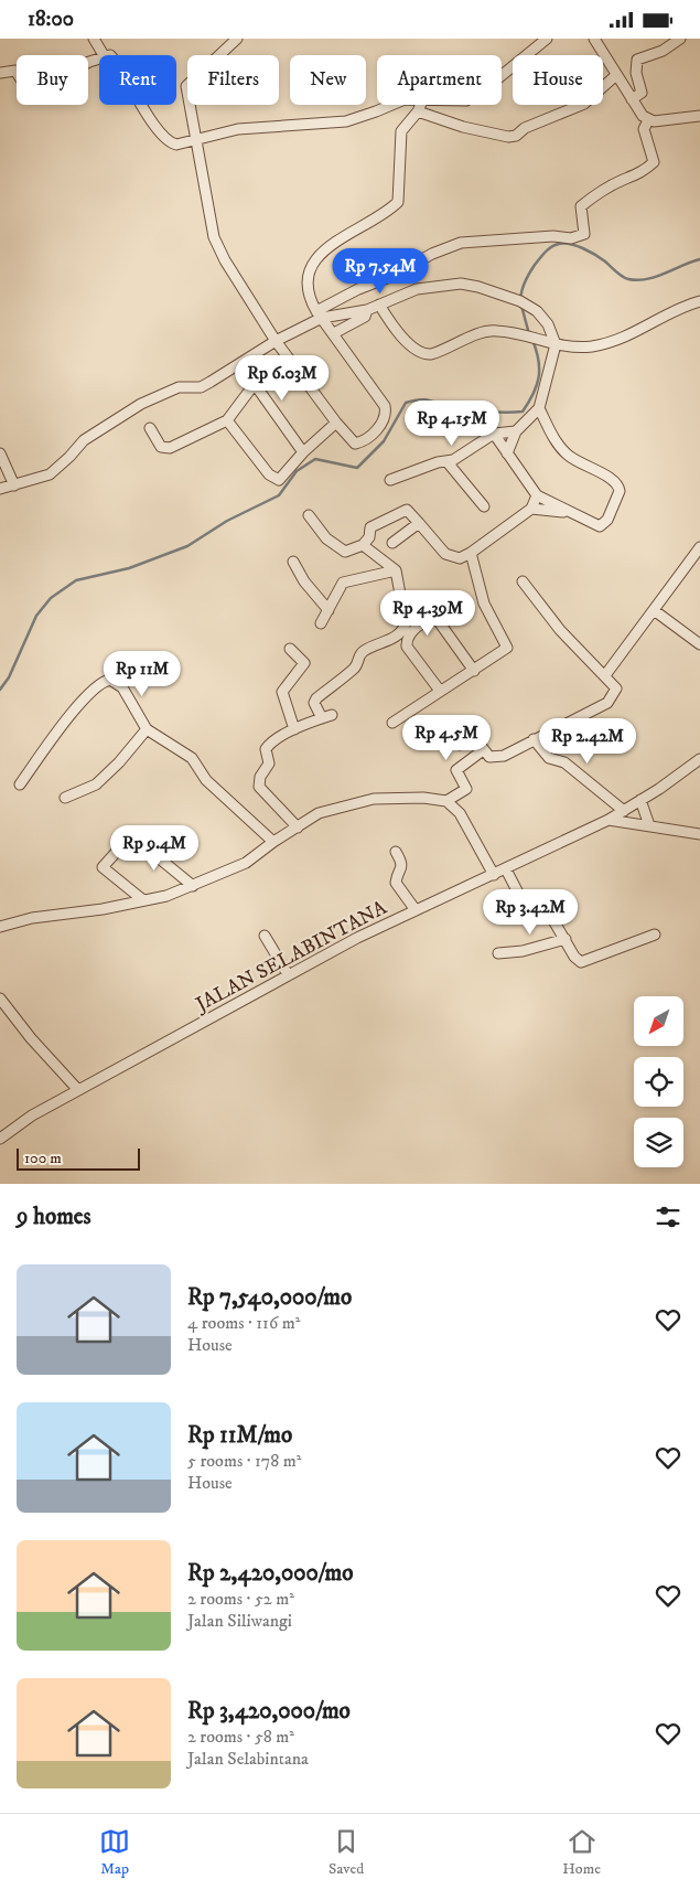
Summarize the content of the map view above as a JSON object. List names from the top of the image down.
{
  "streets": {
    "street": ["JALAN SELABINTANA"]
  },
  "scale_bar": "100 m",
  "north": "bottom left",
  "page": {
    "status": "18:00",
    "chip": [
      "Buy",
      "Rent",
      "Filters",
      "New",
      "Apartment",
      "House"
    ],
    "price": [
      "Rp 7.54M",
      "Rp 6.03M",
      "Rp 4.15M",
      "Rp 4.39M",
      "Rp 11M",
      "Rp 4.5M",
      "Rp 2.42M",
      "Rp 9.4M",
      "Rp 3.42M"
    ],
    "scale": "100 m",
    "heading": "9 homes",
    "list": [
      {
        "name": "Rp 7,540,000/mo",
        "note": "4 rooms · 116 m² · House"
      },
      {
        "name": "Rp 11M/mo",
        "note": "5 rooms · 178 m² · House"
      },
      {
        "name": "Rp 2,420,000/mo",
        "note": "2 rooms · 52 m² · Jalan Siliwangi"
      },
      {
        "name": "Rp 3,420,000/mo",
        "note": "2 rooms · 58 m² · Jalan Selabintana"
      }
    ],
    "tabs": ["Map", "Saved", "Home"]
  }
}
